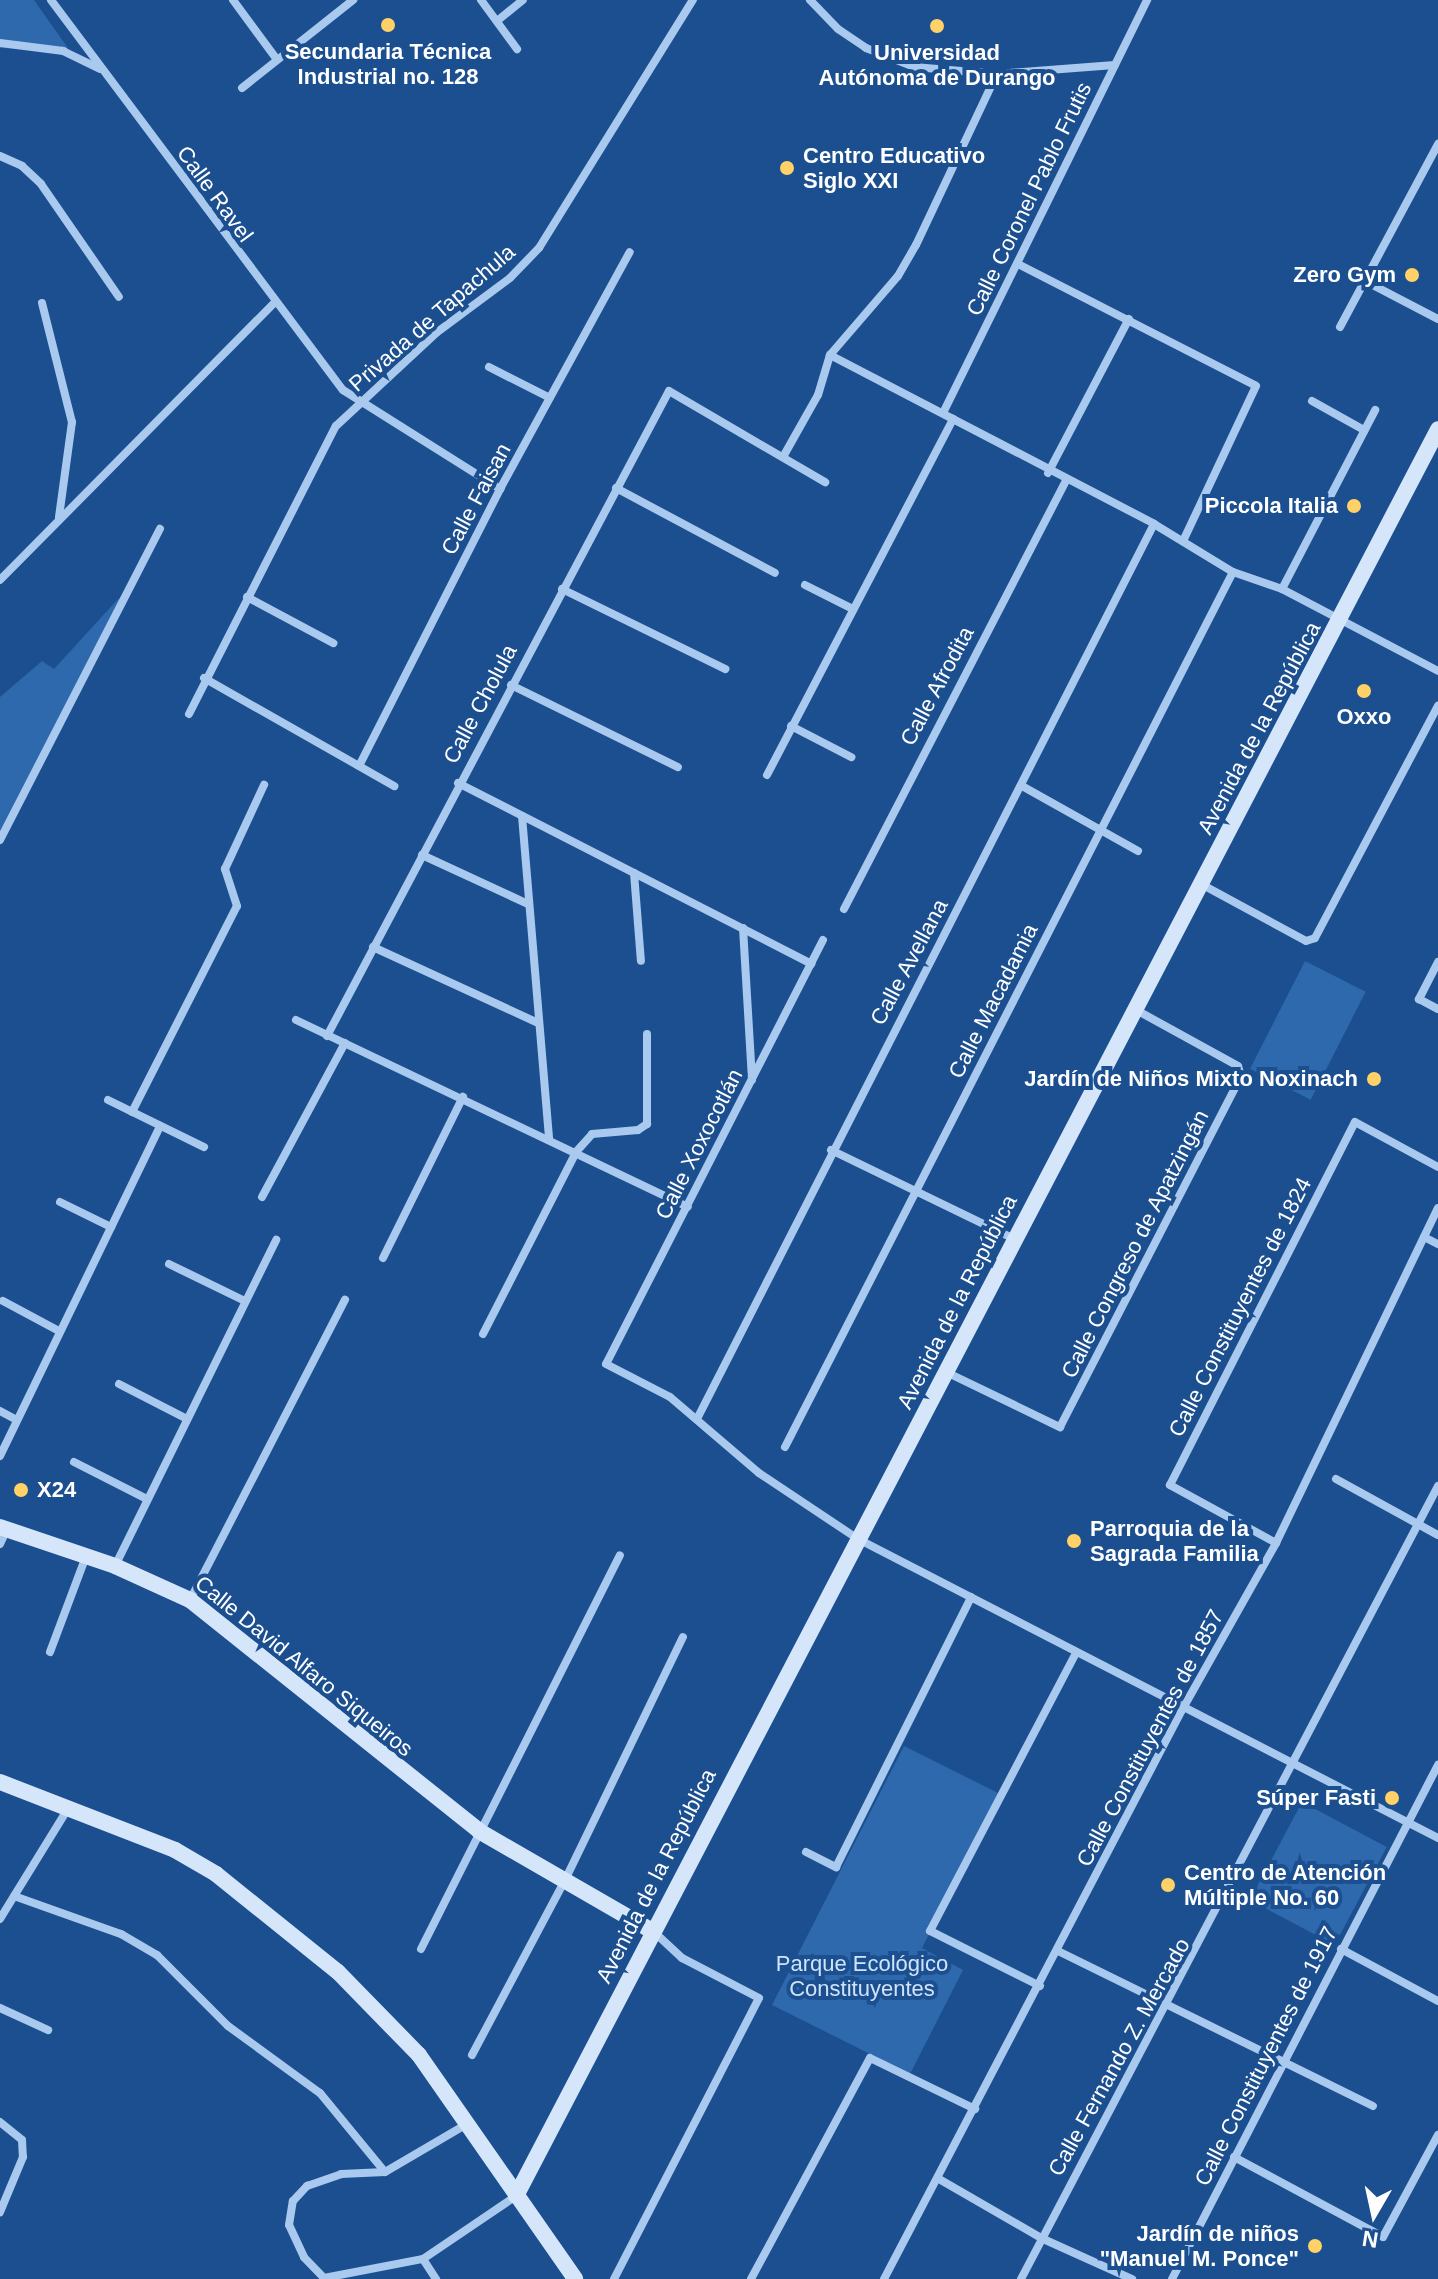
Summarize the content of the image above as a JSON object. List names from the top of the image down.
{
  "streets": {
    "main road": ["Avenida de la República", "Calle David Alfaro Siqueiros"],
    "street": [
      "Calle Ravel",
      "Calle Coronel Pablo Frutis",
      "Privada de Tapachula",
      "Calle Faisan",
      "Calle Afrodita",
      "Calle Cholula",
      "Calle Avellana",
      "Calle Macadamia",
      "Calle Xoxocotlán",
      "Calle Congreso de Apatzingán",
      "Calle Constituyentes de 1824",
      "Calle Constituyentes de 1857",
      "Calle Constituyentes de 1917",
      "Calle Fernando Z. Mercado"
    ]
  },
  "crossings": [
    ["Calle Ravel", "Privada de Tapachula"],
    ["Calle Ravel", "Calle Faisan"],
    ["Avenida de la República", "Calle Congreso de Apatzingán"],
    ["Avenida de la República", "Calle David Alfaro Siqueiros"],
    ["Calle Avellana", "Calle Xoxocotlán"],
    ["Calle Constituyentes de 1824", "Calle Constituyentes de 1857"]
  ],
  "parks": ["Parque Ecológico Constituyentes"],
  "places": [
    "Secundaria Técnica Industrial no. 128",
    "Universidad Autónoma de Durango",
    "Centro Educativo Siglo XXI",
    "Zero Gym",
    "Piccola Italia",
    "Oxxo",
    "Jardín de Niños Mixto Noxinach",
    "X24",
    "Parroquia de la Sagrada Familia",
    "Súper Fasti",
    "Centro de Atención Múltiple No. 60",
    "Jardín de niños \"Manuel M. Ponce\""
  ],
  "north": "bottom"
}
